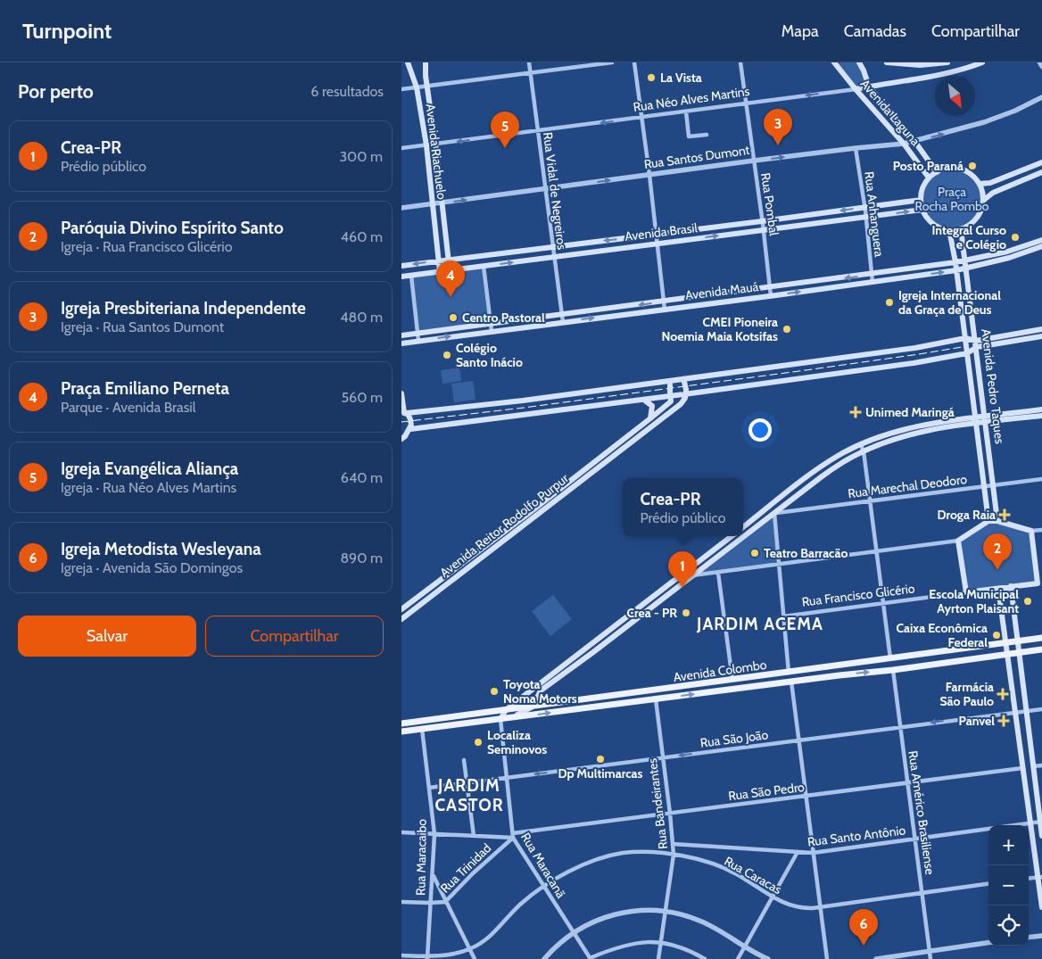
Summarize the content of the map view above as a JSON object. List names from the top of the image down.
{
  "streets": {
    "main road": [
      "Rua Néo Alves Martins",
      "Avenida Laguna",
      "Avenida Riachuelo",
      "Avenida Brasil",
      "Avenida Mauá",
      "Avenida Pedro Taques",
      "Avenida Reitor Rodolfo Purpur",
      "Rua Francisco Glicério",
      "Avenida Colombo"
    ],
    "street": [
      "Rua Santos Dumont",
      "Rua Vidal de Negreiros",
      "Rua Pombal",
      "Rua Anhanguera",
      "Rua Marechal Deodoro",
      "Rua São João",
      "Rua São Pedro",
      "Rua Bandeirantes",
      "Rua Américo Brasiliense",
      "Rua Santo Antônio",
      "Rua Maracaibo",
      "Rua Maracanã",
      "Rua Trinidad",
      "Rua Caracas"
    ]
  },
  "crossings": [
    ["Rua Néo Alves Martins", "Avenida Laguna"],
    ["Rua Néo Alves Martins", "Avenida Riachuelo"],
    ["Rua Néo Alves Martins", "Rua Vidal de Negreiros"],
    ["Rua Néo Alves Martins", "Rua Pombal"],
    ["Avenida Laguna", "Rua Santos Dumont"],
    ["Avenida Laguna", "Avenida Brasil"],
    ["Avenida Laguna", "Avenida Pedro Taques"],
    ["Avenida Riachuelo", "Rua Santos Dumont"],
    ["Avenida Riachuelo", "Avenida Brasil"],
    ["Rua Santos Dumont", "Rua Vidal de Negreiros"],
    ["Rua Santos Dumont", "Rua Pombal"],
    ["Rua Santos Dumont", "Rua Anhanguera"],
    ["Rua Vidal de Negreiros", "Avenida Brasil"],
    ["Rua Vidal de Negreiros", "Avenida Mauá"],
    ["Rua Pombal", "Avenida Brasil"],
    ["Rua Pombal", "Avenida Mauá"],
    ["Rua Anhanguera", "Avenida Brasil"],
    ["Rua Anhanguera", "Avenida Mauá"],
    ["Avenida Brasil", "Avenida Pedro Taques"],
    ["Avenida Mauá", "Avenida Pedro Taques"],
    ["Avenida Pedro Taques", "Rua Marechal Deodoro"],
    ["Avenida Colombo", "Rua Bandeirantes"],
    ["Avenida Colombo", "Rua Américo Brasiliense"],
    ["Avenida Colombo", "Rua Maracaibo"],
    ["Avenida Colombo", "Rua Maracanã"],
    ["Rua São João", "Rua Bandeirantes"],
    ["Rua São João", "Rua Américo Brasiliense"],
    ["Rua São João", "Rua Maracaibo"],
    ["Rua São João", "Rua Maracanã"],
    ["Rua São Pedro", "Rua Bandeirantes"],
    ["Rua São Pedro", "Rua Américo Brasiliense"],
    ["Rua São Pedro", "Rua Maracaibo"],
    ["Rua São Pedro", "Rua Maracanã"],
    ["Rua São Pedro", "Rua Trinidad"],
    ["Rua Bandeirantes", "Rua Santo Antônio"],
    ["Rua Bandeirantes", "Rua Caracas"],
    ["Rua Américo Brasiliense", "Rua Santo Antônio"],
    ["Rua Américo Brasiliense", "Rua Caracas"],
    ["Rua Maracaibo", "Rua Trinidad"],
    ["Rua Maracaibo", "Rua Caracas"],
    ["Rua Maracanã", "Rua Trinidad"],
    ["Rua Maracanã", "Rua Caracas"]
  ],
  "one_way": ["Rua Néo Alves Martins", "Rua Santos Dumont", "Rua São João"],
  "districts": ["JARDIM ACEMA", "JARDIM CASTOR"],
  "parks": ["Praça Rocha Pombo"],
  "places": {
    "other": [
      "La Vista",
      "Posto Paraná",
      "Integral Curso e Colégio",
      "Igreja Internacional da Graça de Deus",
      "Centro Pastoral",
      "CMEI Pioneira Noemia Maia Kotsifas",
      "Colégio Santo Inácio",
      "Teatro Barracão",
      "Escola Municipal Ayrton Plaisant",
      "Crea - PR",
      "Caixa Econômica Federal",
      "Toyota Noma Motors",
      "Localiza Seminovos",
      "Dp Multimarcas"
    ],
    "health": [
      "Unimed Maringá",
      "Droga Raia",
      "Farmácia São Paulo",
      "Panvel"
    ]
  },
  "north": "bottom right",
  "page": {
    "header": "Turnpoint",
    "nav": ["Mapa", "Camadas", "Compartilhar"],
    "heading": ["Por perto", "6 resultados"],
    "pins": [
      "3",
      "5",
      "4",
      "2",
      "1",
      "6"
    ],
    "list": [
      {
        "mark": "1",
        "name": "Crea-PR",
        "note": "Prédio público",
        "value": "300 m"
      },
      {
        "mark": "2",
        "name": "Paróquia Divino Espírito Santo",
        "note": "Igreja · Rua Francisco Glicério",
        "value": "460 m"
      },
      {
        "mark": "3",
        "name": "Igreja Presbiteriana Independente",
        "note": "Igreja · Rua Santos Dumont",
        "value": "480 m"
      },
      {
        "mark": "4",
        "name": "Praça Emiliano Perneta",
        "note": "Parque · Avenida Brasil",
        "value": "560 m"
      },
      {
        "mark": "5",
        "name": "Igreja Evangélica Aliança",
        "note": "Igreja · Rua Néo Alves Martins",
        "value": "640 m"
      },
      {
        "mark": "6",
        "name": "Igreja Metodista Wesleyana",
        "note": "Igreja · Avenida São Domingos",
        "value": "890 m"
      }
    ],
    "popup": ["Crea-PR", "Prédio público"],
    "buttons": ["Salvar", "Compartilhar"],
    "map_buttons": ["+", "−"]
  }
}
